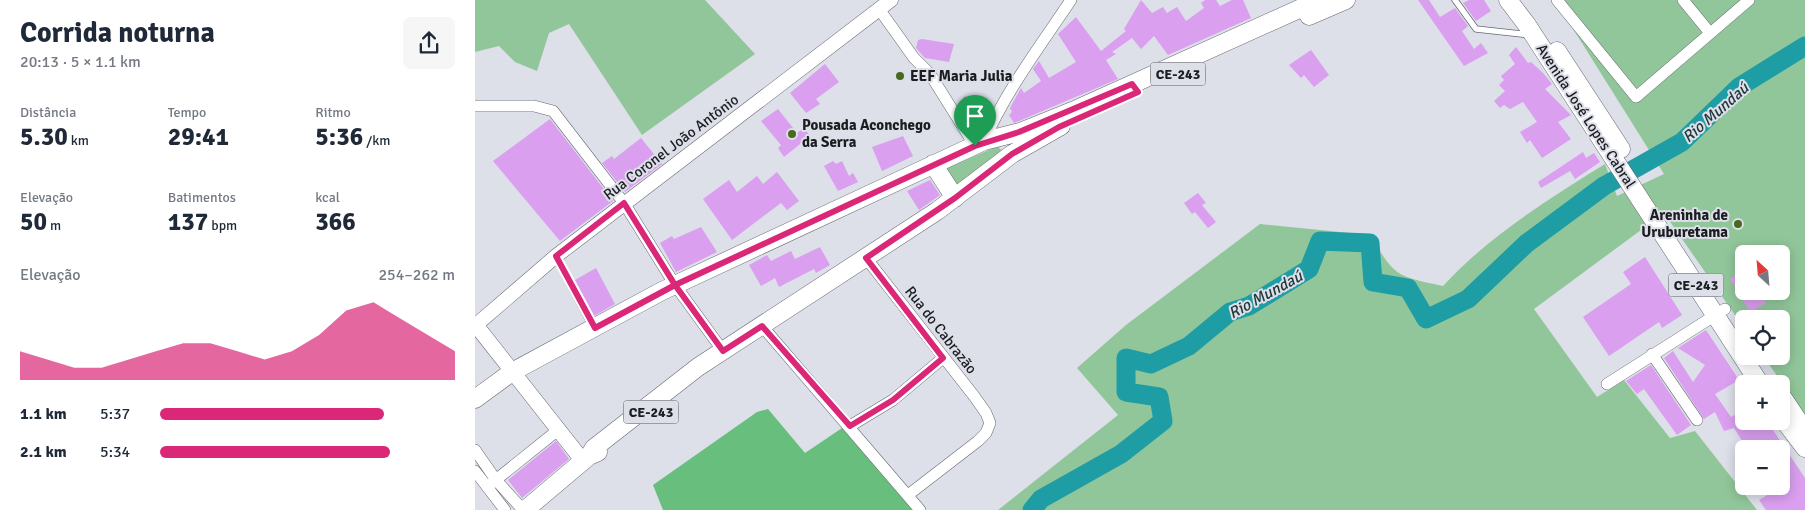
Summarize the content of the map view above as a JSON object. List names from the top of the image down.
{
  "streets": {
    "main road": ["CE-243", "Avenida José Lopes Cabral"],
    "street": ["Rua Coronel João Antônio", "Rua do Cabrazão"]
  },
  "crossings": [
    ["CE-243", "Rua do Cabrazão"]
  ],
  "water": ["Rio Mundaú"],
  "places": ["EEF Maria Julia", "Pousada Aconchego da Serra", "Areninha de Uruburetama"],
  "north": "top left",
  "page": {
    "heading": ["Corrida noturna", "20:13 · 5 × 1.1 km"],
    "stats": [
      ["Distância", "5.30 km"],
      ["Tempo", "29:41"],
      ["Ritmo", "5:36 /km"],
      ["Elevação", "50 m"],
      ["Batimentos", "137 bpm"],
      ["kcal", "366"]
    ],
    "map_buttons": ["+", "−"],
    "chart": ["Elevação", "254–262 m"],
    "list": [
      {
        "name": "1.1 km",
        "note": "5:37"
      },
      {
        "name": "2.1 km",
        "note": "5:34"
      }
    ]
  }
}
